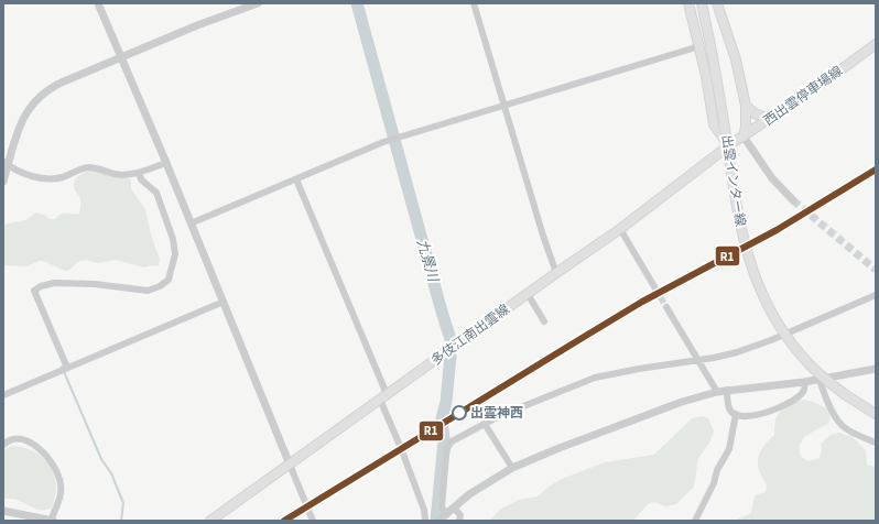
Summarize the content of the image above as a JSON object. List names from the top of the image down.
{
  "streets": {
    "main road": ["西出雲停車場線", "出雲インター線", "多伎江南出雲線"]
  },
  "crossings": [
    ["西出雲停車場線", "多伎江南出雲線"]
  ],
  "water": ["九景川"],
  "places": ["出雲神西"],
  "lines": ["transit line R1"]
}
